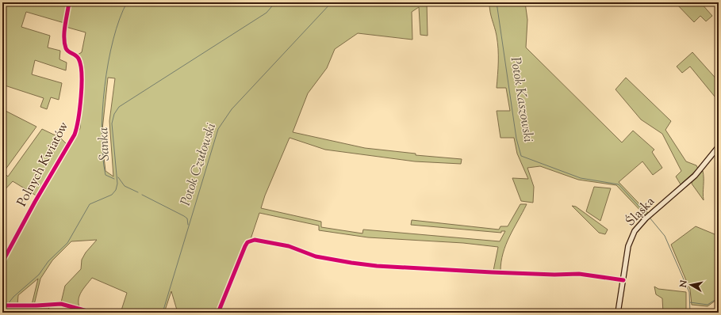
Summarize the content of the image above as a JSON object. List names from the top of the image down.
{
  "streets": {
    "main road": ["Śląska"],
    "street": ["Polnych Kwiatów"]
  },
  "water": ["Potok Kaszowski", "Sanka", "Potok Czułowski"],
  "north": "left"
}
